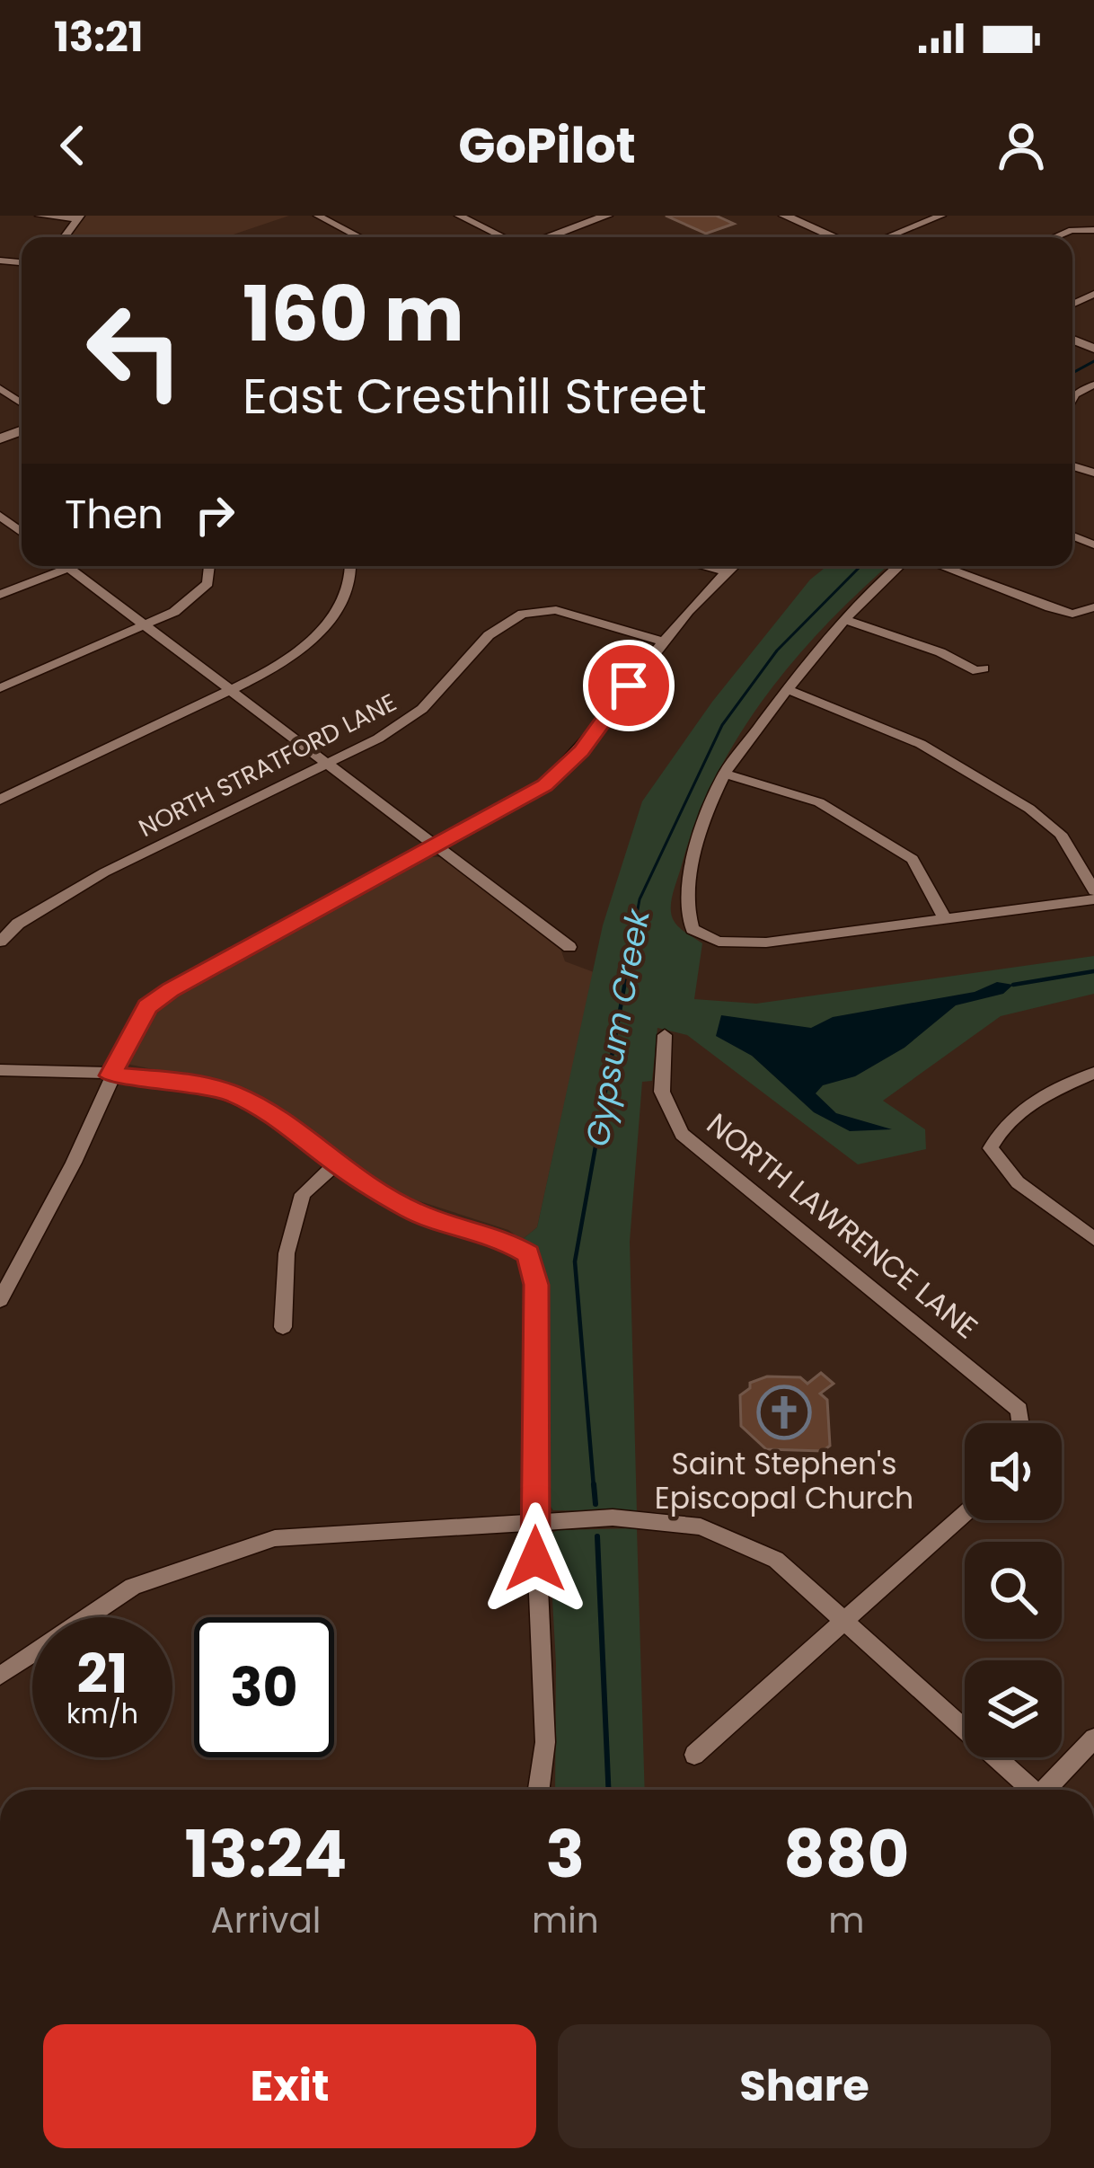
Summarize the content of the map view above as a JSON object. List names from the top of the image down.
{
  "streets": {
    "street": ["NORTH STRATFORD LANE", "NORTH LAWRENCE LANE"]
  },
  "water": ["Gypsum Creek"],
  "places": {
    "church": ["Saint Stephen's Episcopal Church"]
  },
  "page": {
    "status": "13:21",
    "header": "GoPilot",
    "turn": ["160 m", "East Cresthill Street"],
    "then": "Then",
    "speed": "21 km/h",
    "limit": "30",
    "eta": [
      "13:24",
      "Arrival",
      "3",
      "min",
      "880",
      "m"
    ],
    "buttons": ["Exit", "Share"]
  }
}
